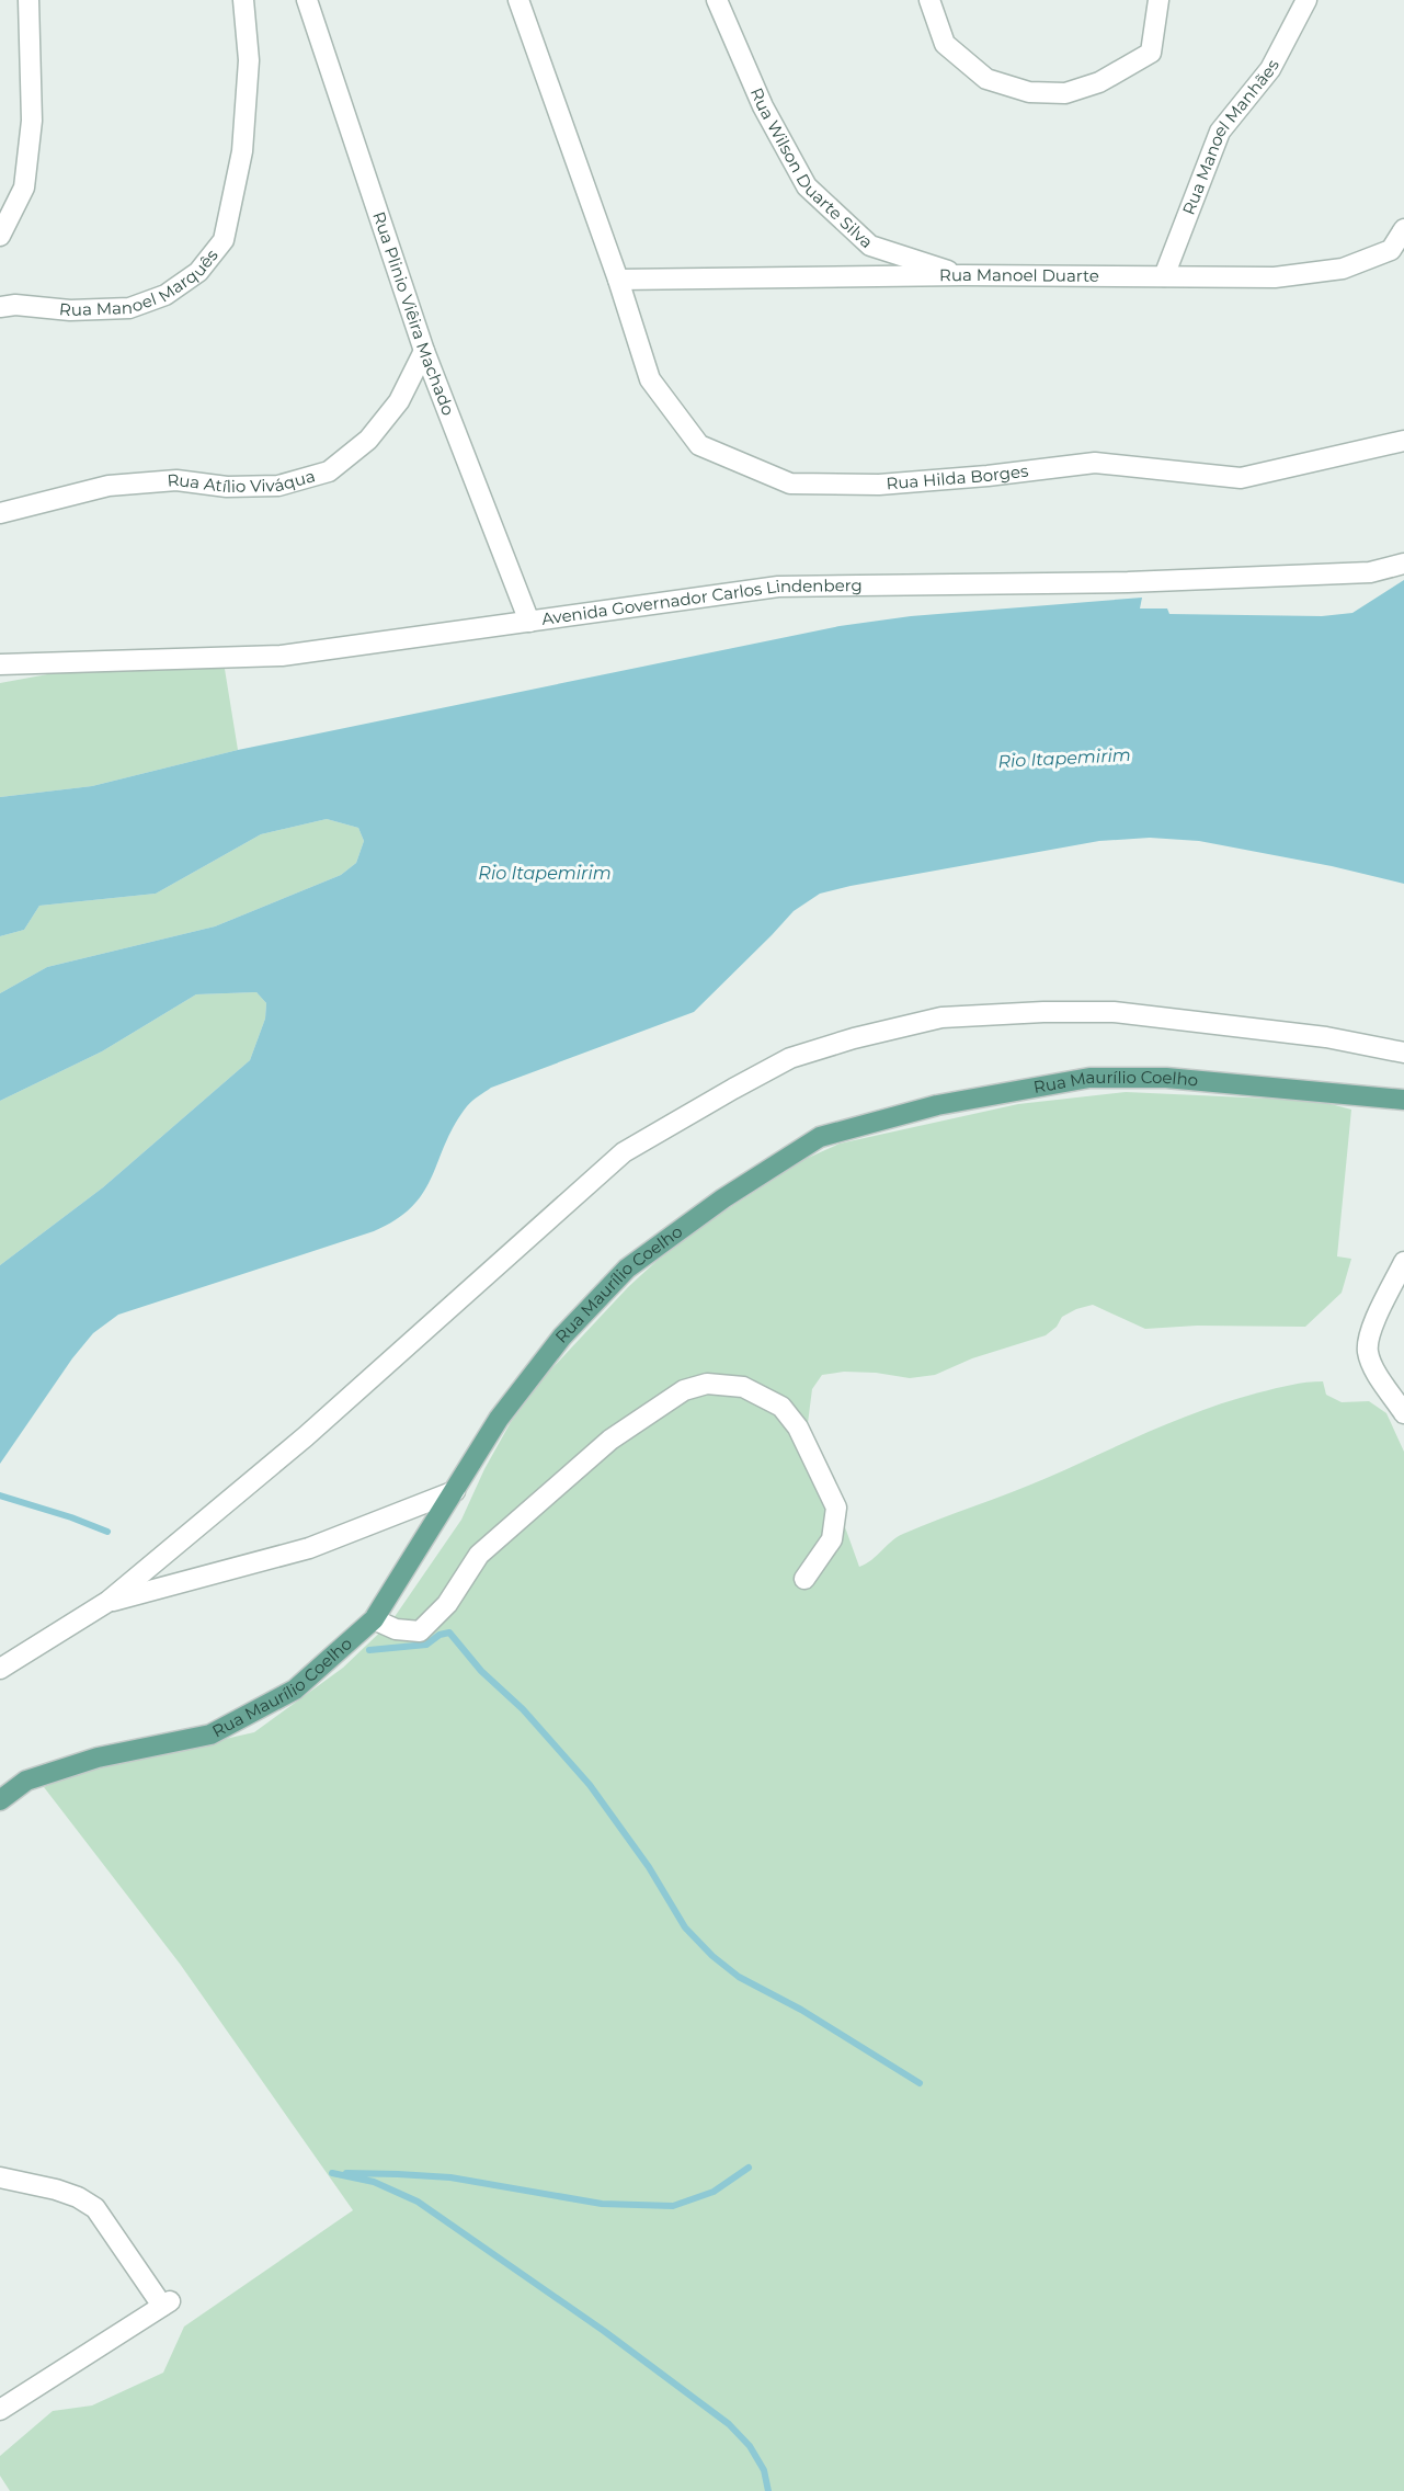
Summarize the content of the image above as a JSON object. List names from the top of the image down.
{
  "streets": {
    "main road": ["Rua Maurílio Coelho"],
    "street": [
      "Rua Manoel Manhães",
      "Rua Wilson Duarte Silva",
      "Rua Manoel Duarte",
      "Rua Manoel Marquês",
      "Rua Plinio Viêira Machado",
      "Rua Atílio Viváqua",
      "Rua Hilda Borges",
      "Avenida Governador Carlos Lindenberg"
    ]
  },
  "crossings": [
    ["Rua Manoel Manhães", "Rua Manoel Duarte"],
    ["Rua Wilson Duarte Silva", "Rua Manoel Duarte"],
    ["Rua Manoel Duarte", "Rua Hilda Borges"],
    ["Rua Plinio Viêira Machado", "Rua Atílio Viváqua"],
    ["Rua Plinio Viêira Machado", "Avenida Governador Carlos Lindenberg"]
  ],
  "water": ["Rio Itapemirim"]
}
